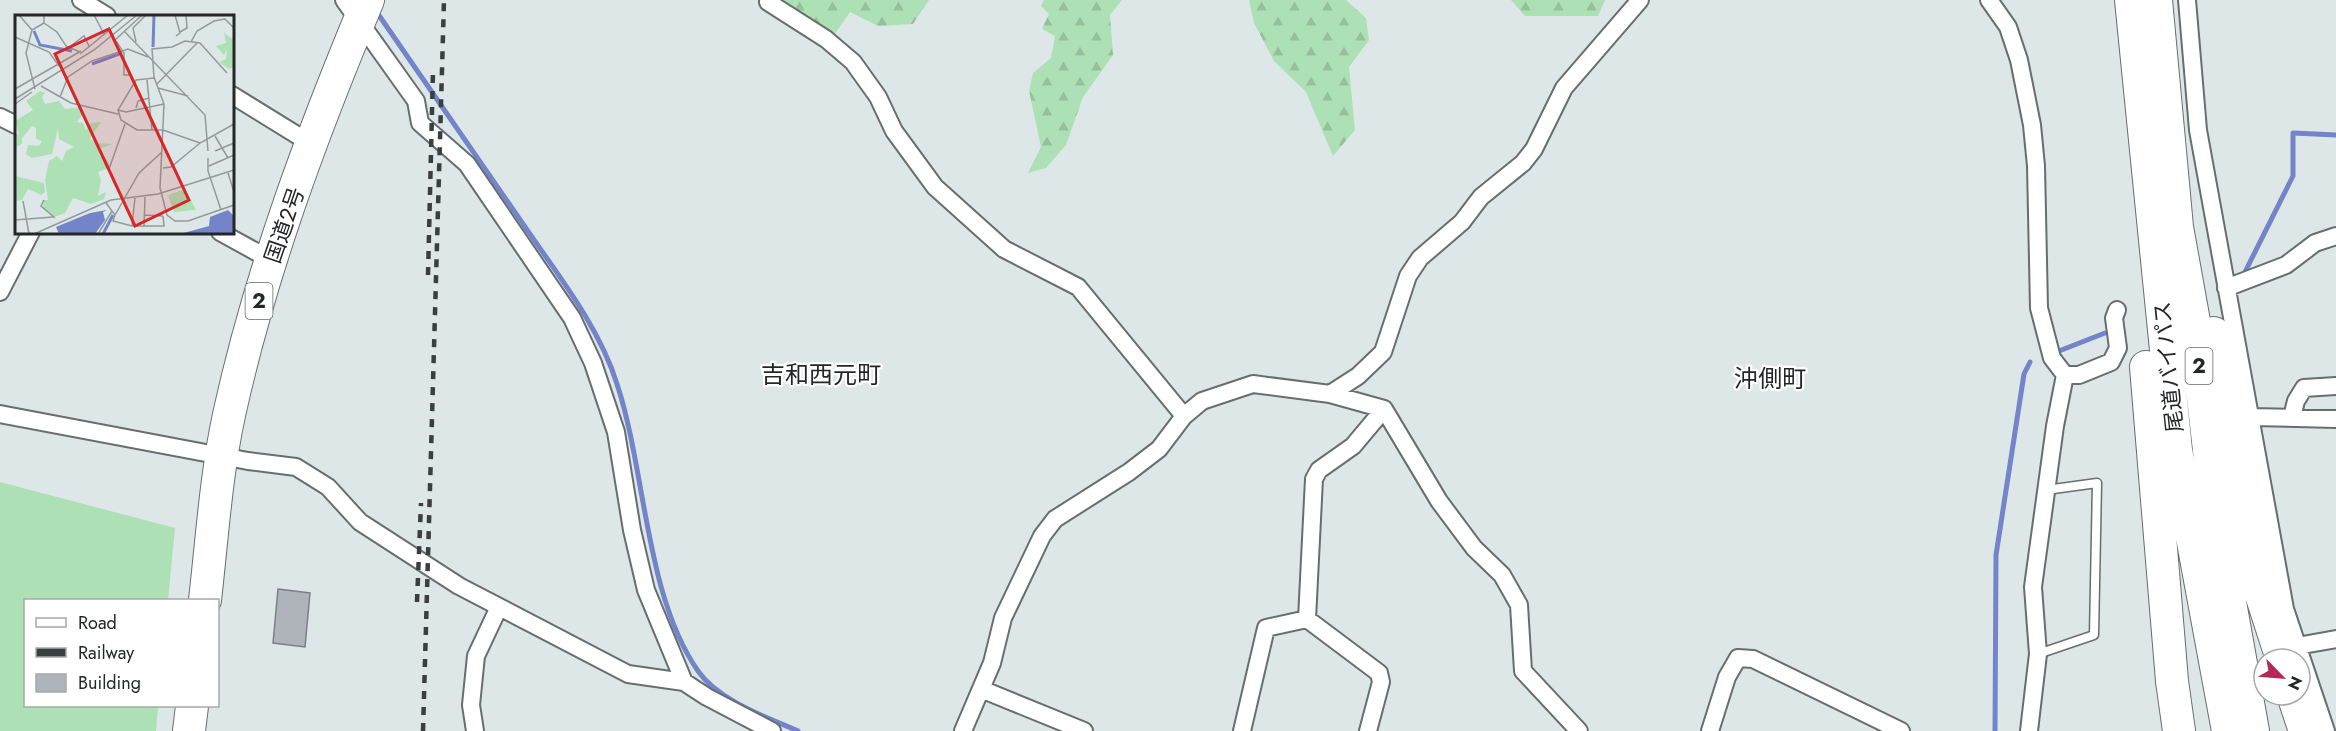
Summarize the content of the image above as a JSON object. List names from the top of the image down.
{
  "streets": {
    "highway": ["国道2号", "2", "尾道バイパス"]
  },
  "districts": ["吉和西元町", "沖側町"],
  "legend": ["Road", "Railway", "Building"],
  "north": "bottom right"
}
